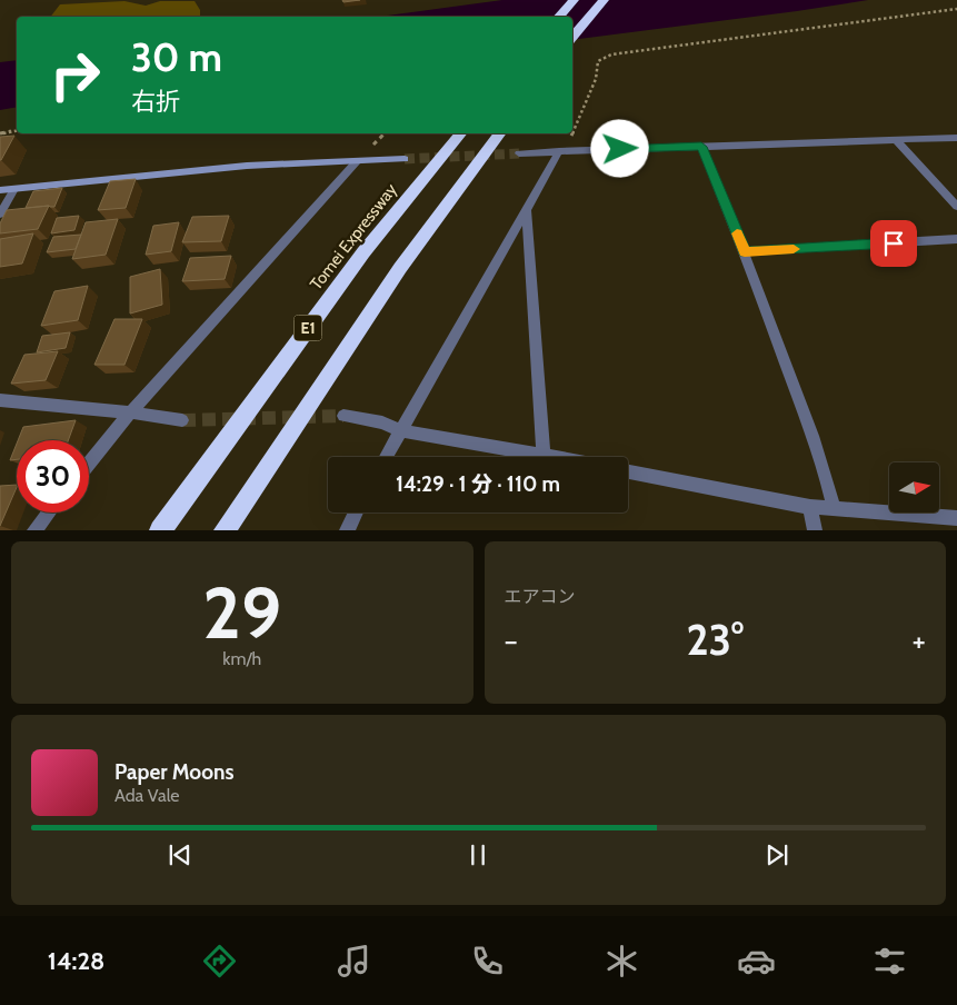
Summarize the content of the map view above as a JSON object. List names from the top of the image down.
{
  "streets": {
    "highway": ["Tomei Expressway", "E1"]
  },
  "north": "right",
  "page": {
    "turn": ["30 m", "右折"],
    "limit": "30",
    "trip": "14:29 · 1 分 · 110 m",
    "tile": [
      ["29", "km/h"],
      "エアコン"
    ],
    "heat": ["−", "23°", "+"],
    "song": ["Paper Moons", "Ada Vale"],
    "tabs": "14:28"
  }
}
